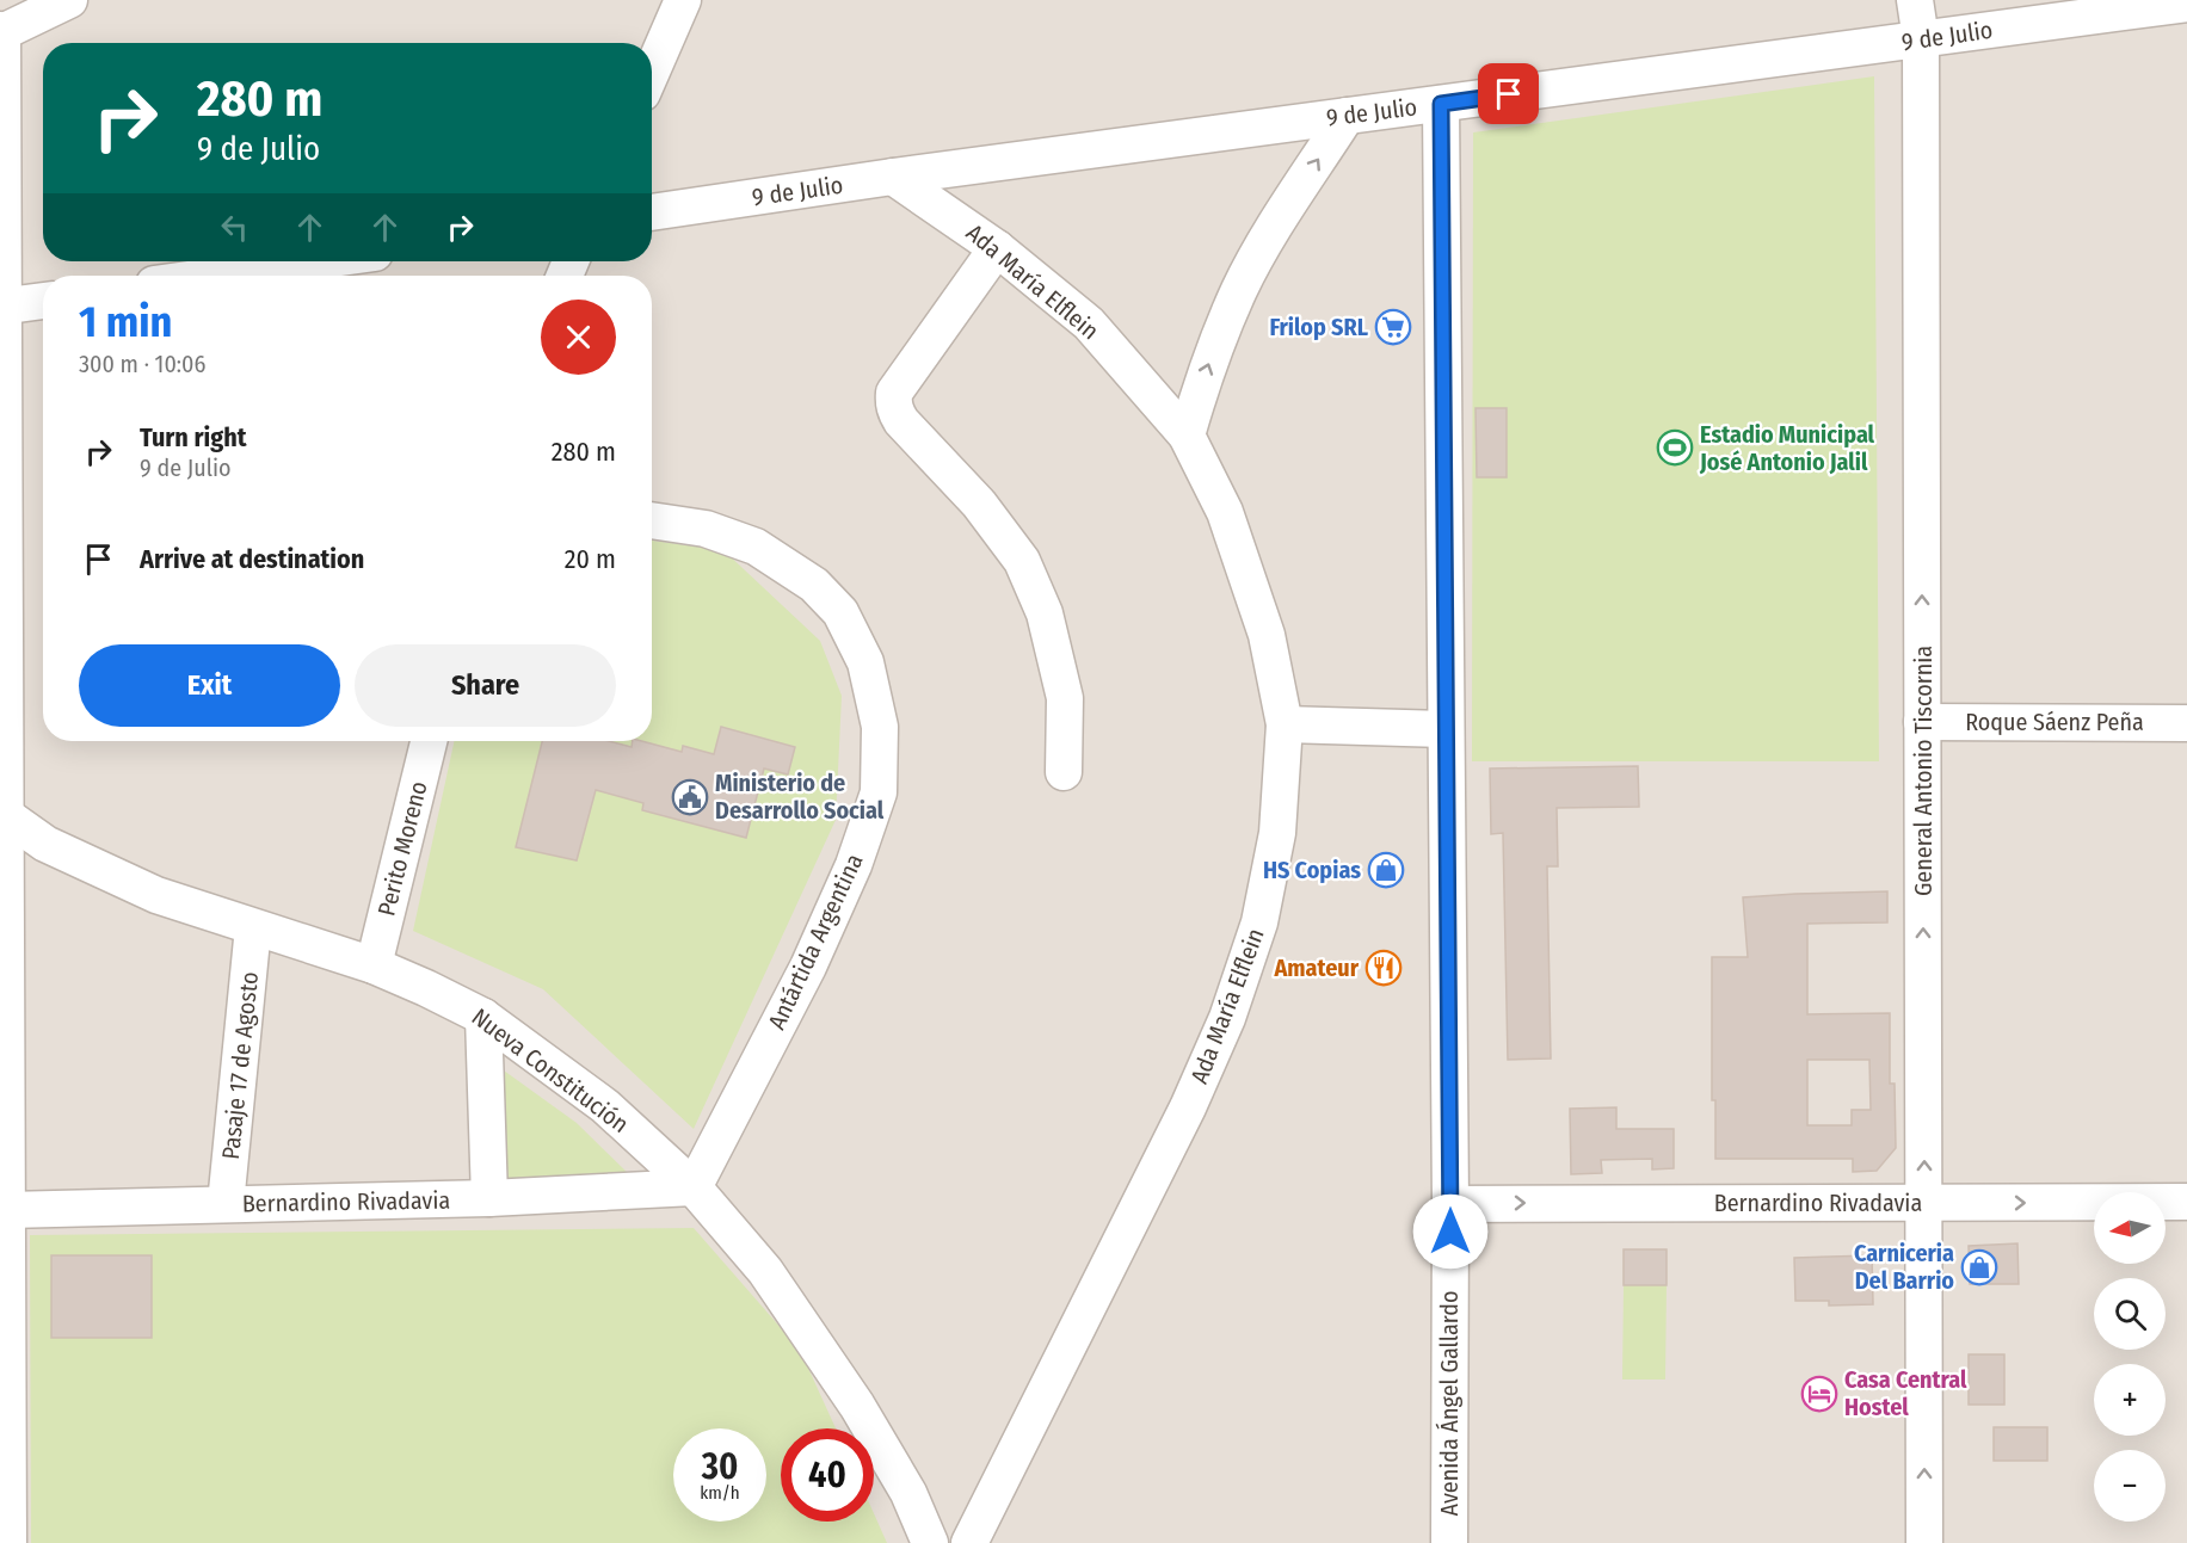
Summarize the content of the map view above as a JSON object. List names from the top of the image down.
{
  "streets": {
    "street": [
      "9 de Julio",
      "Ada María Elflein",
      "Roque Sáenz Peña",
      "General Antonio Tiscornia",
      "Perito Moreno",
      "Antártida Argentina",
      "Pasaje 17 de Agosto",
      "Nueva Constitución",
      "Bernardino Rivadavia",
      "Avenida Ángel Gallardo"
    ]
  },
  "crossings": [
    ["9 de Julio", "Ada María Elflein"],
    ["9 de Julio", "General Antonio Tiscornia"],
    ["9 de Julio", "Avenida Ángel Gallardo"],
    ["Roque Sáenz Peña", "General Antonio Tiscornia"],
    ["General Antonio Tiscornia", "Bernardino Rivadavia"],
    ["Perito Moreno", "Nueva Constitución"],
    ["Antártida Argentina", "Nueva Constitución"],
    ["Antártida Argentina", "Bernardino Rivadavia"],
    ["Pasaje 17 de Agosto", "Nueva Constitución"],
    ["Pasaje 17 de Agosto", "Bernardino Rivadavia"],
    ["Nueva Constitución", "Bernardino Rivadavia"],
    ["Bernardino Rivadavia", "Avenida Ángel Gallardo"]
  ],
  "one_way": ["General Antonio Tiscornia", "Bernardino Rivadavia"],
  "places": {
    "supermarket": ["Frilop SRL"],
    "sports": ["Estadio Municipal José Antonio Jalil"],
    "public building": ["Ministerio de Desarrollo Social"],
    "shop": ["HS Copias", "Carniceria Del Barrio"],
    "restaurant": ["Amateur"],
    "hotel": ["Casa Central Hostel"]
  },
  "north": "left",
  "page": {
    "turn": ["280 m", "9 de Julio"],
    "heading": ["1 min", "300 m · 10:06"],
    "list": [
      {
        "name": "Turn right",
        "note": "9 de Julio",
        "value": "280 m"
      },
      {
        "name": "Arrive at destination",
        "value": "20 m"
      }
    ],
    "buttons": ["Exit", "Share"],
    "map_buttons": ["+", "−"],
    "speed": "30 km/h",
    "limit": "40"
  }
}
